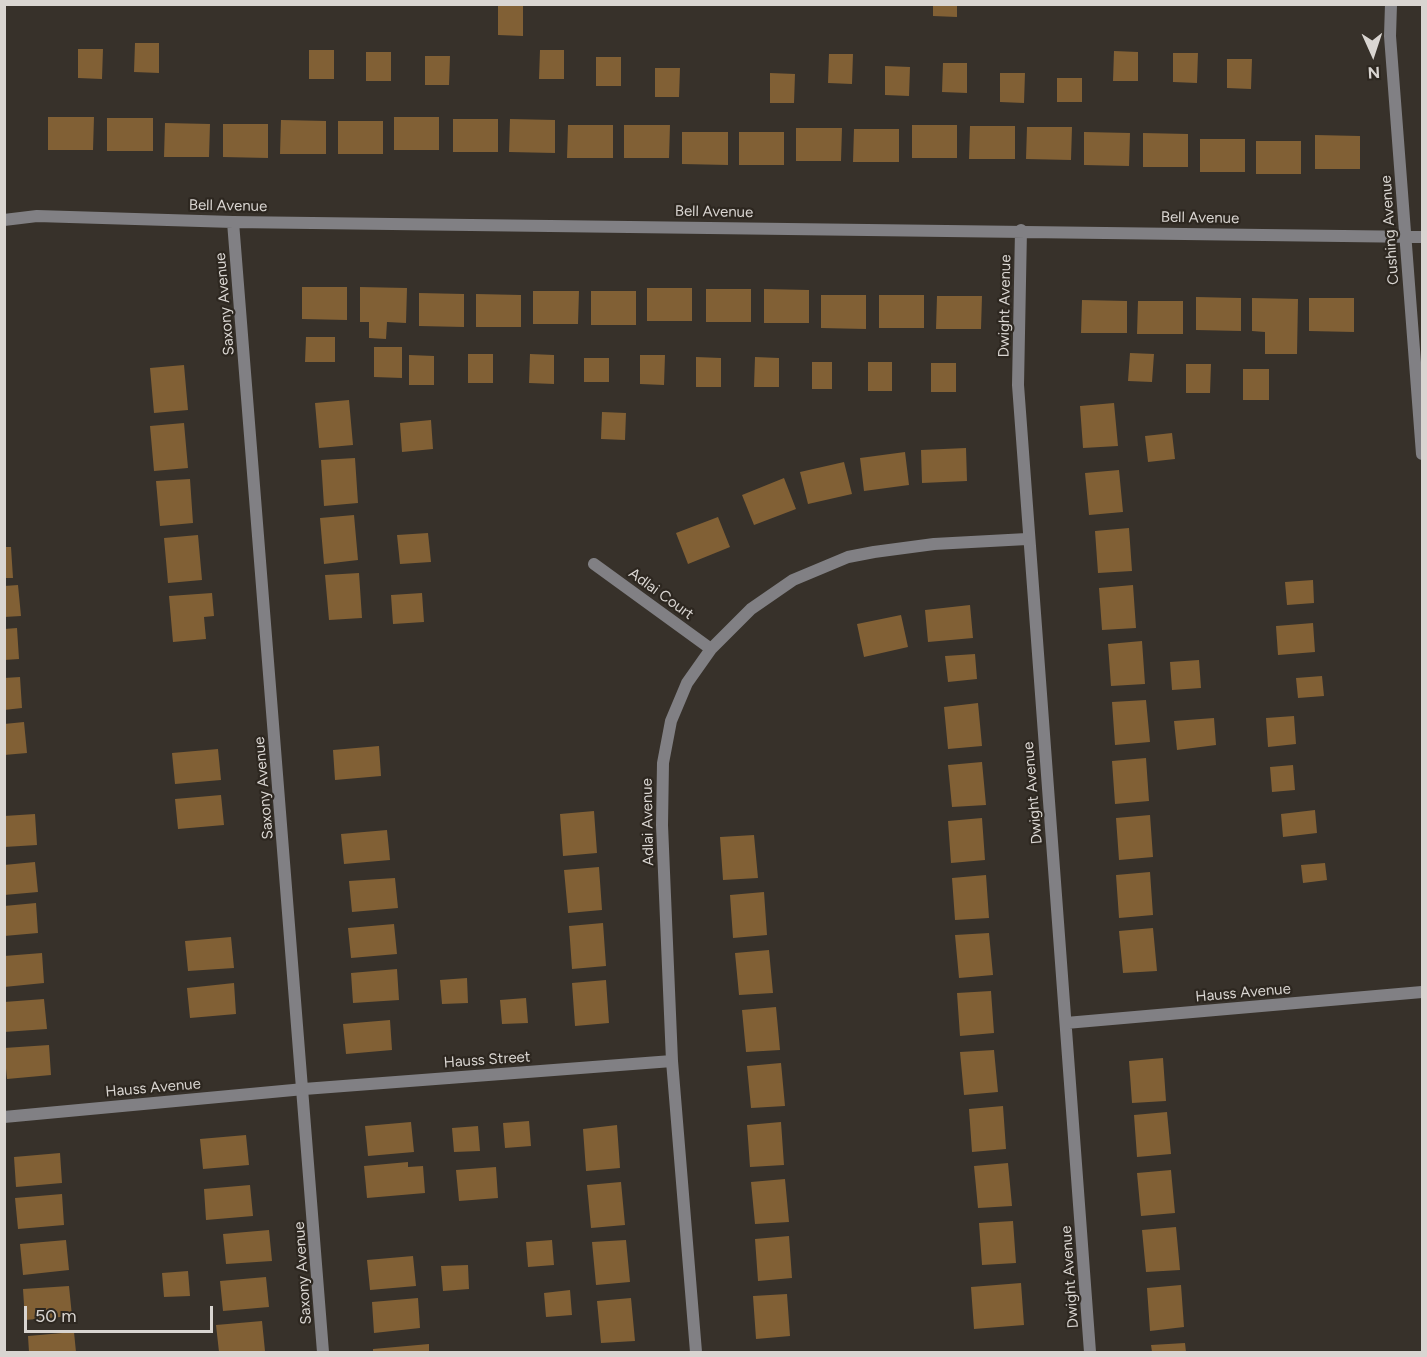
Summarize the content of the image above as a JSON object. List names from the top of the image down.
{
  "streets": {
    "street": [
      "Bell Avenue",
      "Cushing Avenue",
      "Saxony Avenue",
      "Dwight Avenue",
      "Adlai Court",
      "Adlai Avenue",
      "Hauss Avenue",
      "Hauss Street"
    ]
  },
  "crossings": [
    ["Bell Avenue", "Cushing Avenue"],
    ["Bell Avenue", "Saxony Avenue"],
    ["Bell Avenue", "Dwight Avenue"],
    ["Saxony Avenue", "Hauss Avenue"],
    ["Saxony Avenue", "Hauss Street"],
    ["Dwight Avenue", "Adlai Avenue"],
    ["Dwight Avenue", "Hauss Avenue"],
    ["Adlai Court", "Adlai Avenue"],
    ["Adlai Avenue", "Hauss Street"],
    ["Hauss Avenue", "Hauss Street"]
  ],
  "scale_bar": "50 m",
  "north": "bottom"
}
